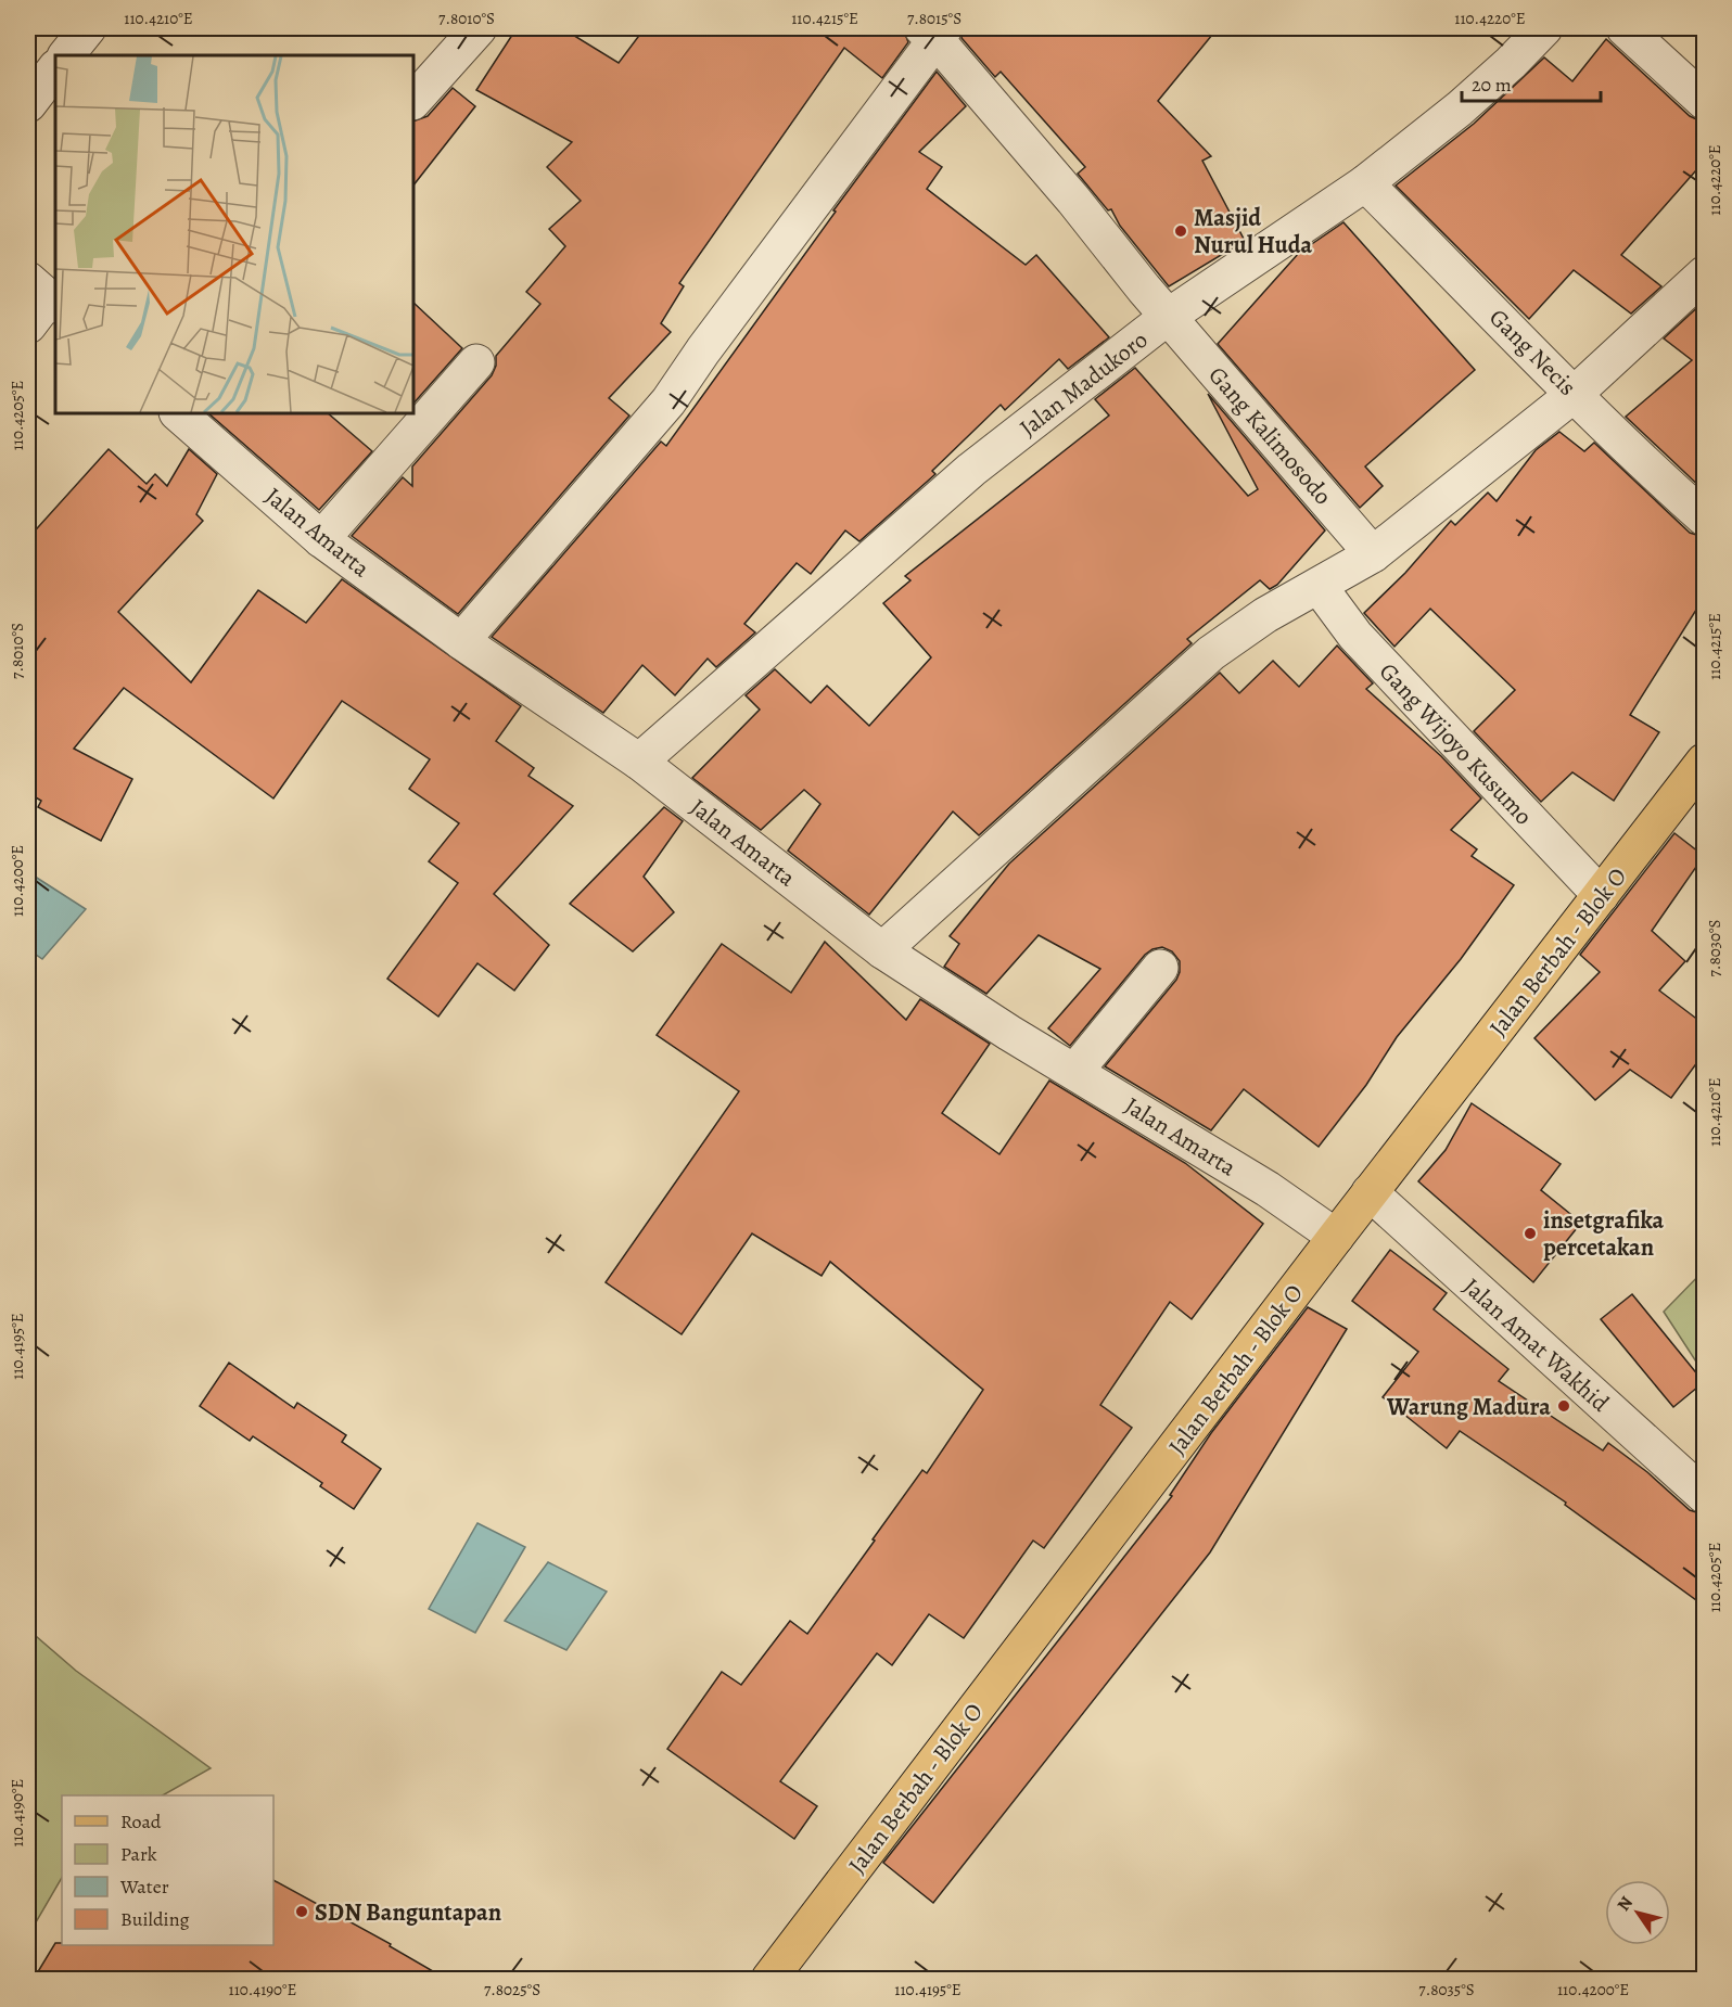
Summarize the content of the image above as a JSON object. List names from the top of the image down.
{
  "streets": {
    "main road": ["Jalan Berbah - Blok O"],
    "street": [
      "Gang Necis",
      "Jalan Madukoro",
      "Gang Kalimosodo",
      "Jalan Amarta",
      "Gang Wijoyo Kusumo",
      "Jalan Amat Wakhid"
    ]
  },
  "crossings": [
    ["Gang Necis", "Jalan Madukoro"],
    ["Jalan Madukoro", "Gang Kalimosodo"],
    ["Jalan Madukoro", "Jalan Amarta"],
    ["Jalan Amarta", "Jalan Berbah - Blok O"],
    ["Gang Wijoyo Kusumo", "Jalan Berbah - Blok O"],
    ["Jalan Berbah - Blok O", "Jalan Amat Wakhid"]
  ],
  "places": [
    "Masjid Nurul Huda",
    "insetgrafika percetakan",
    "Warung Madura",
    "SDN Banguntapan"
  ],
  "legend": [
    "Road",
    "Park",
    "Water",
    "Building"
  ],
  "scale_bar": "20 m",
  "north": "top left",
  "coordinates": [
    "110.4210°E",
    "7.8010°S",
    "110.4215°E",
    "7.8015°S",
    "110.4220°E",
    "110.4205°E",
    "110.4200°E",
    "7.8030°S",
    "110.4195°E",
    "110.4190°E",
    "7.8025°S",
    "7.8035°S"
  ]
}
